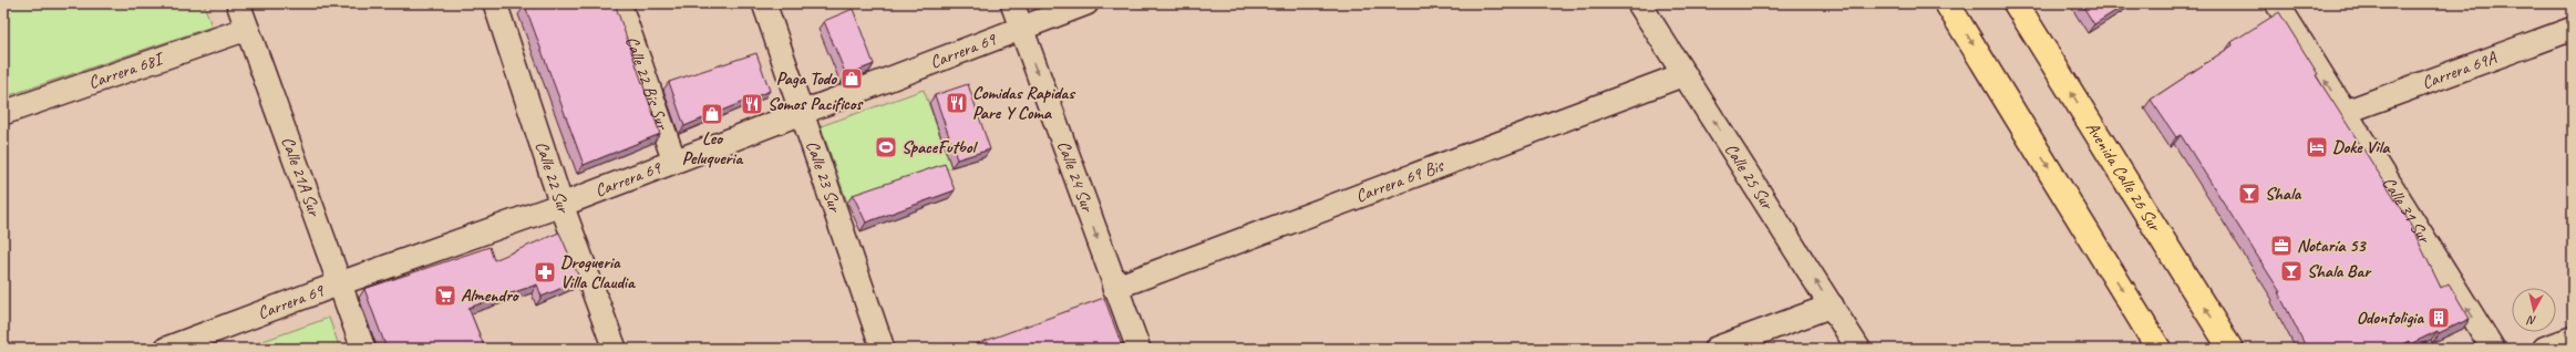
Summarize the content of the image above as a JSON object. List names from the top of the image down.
{
  "streets": {
    "main road": ["Avenida Calle 26 Sur"],
    "street": [
      "Carrera 69",
      "Carrera 68I",
      "Carrera 69A",
      "Calle 22 Bis Sur",
      "Calle 21A Sur",
      "Calle 23 Sur",
      "Calle 24 Sur",
      "Calle 25 Sur",
      "Calle 22 Sur",
      "Carrera 69 Bis",
      "Calle 31 Sur"
    ]
  },
  "crossings": [
    ["Carrera 69", "Calle 22 Bis Sur"],
    ["Carrera 69", "Calle 21A Sur"],
    ["Carrera 69", "Calle 23 Sur"],
    ["Carrera 69", "Calle 24 Sur"],
    ["Carrera 69", "Calle 22 Sur"],
    ["Carrera 68I", "Calle 21A Sur"],
    ["Carrera 69A", "Calle 31 Sur"],
    ["Calle 24 Sur", "Carrera 69 Bis"],
    ["Calle 25 Sur", "Carrera 69 Bis"]
  ],
  "one_way": ["Calle 24 Sur", "Calle 25 Sur", "Calle 31 Sur"],
  "places": {
    "shop": ["Paga Todo", "Leo Peluqueria"],
    "restaurant": ["Comidas Rapidas Pare Y Coma", "Somos Pacificos"],
    "sports": ["SpaceFutbol"],
    "hotel": ["Doke Vila"],
    "bar": ["Shala", "Shala Bar"],
    "office": ["Notaría 53"],
    "pharmacy": ["Drogueria Villa Claudia"],
    "supermarket": ["Almendro"],
    "building": ["Odontoligia"]
  },
  "north": "bottom"
}
